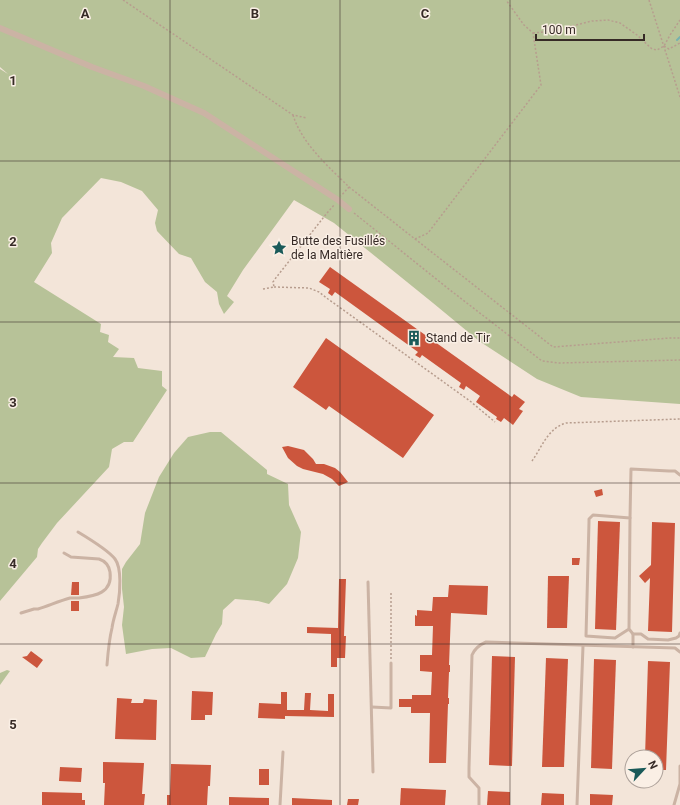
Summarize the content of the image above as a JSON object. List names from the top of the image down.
{
  "places": {
    "place": ["Butte des Fusillés de la Maltière"],
    "building": ["Stand de Tir"]
  },
  "scale_bar": "100 m",
  "north": "top right",
  "grid": {
    "columns": ["A", "B", "C"],
    "rows": [
      "1",
      "2",
      "3",
      "4",
      "5"
    ]
  }
}
